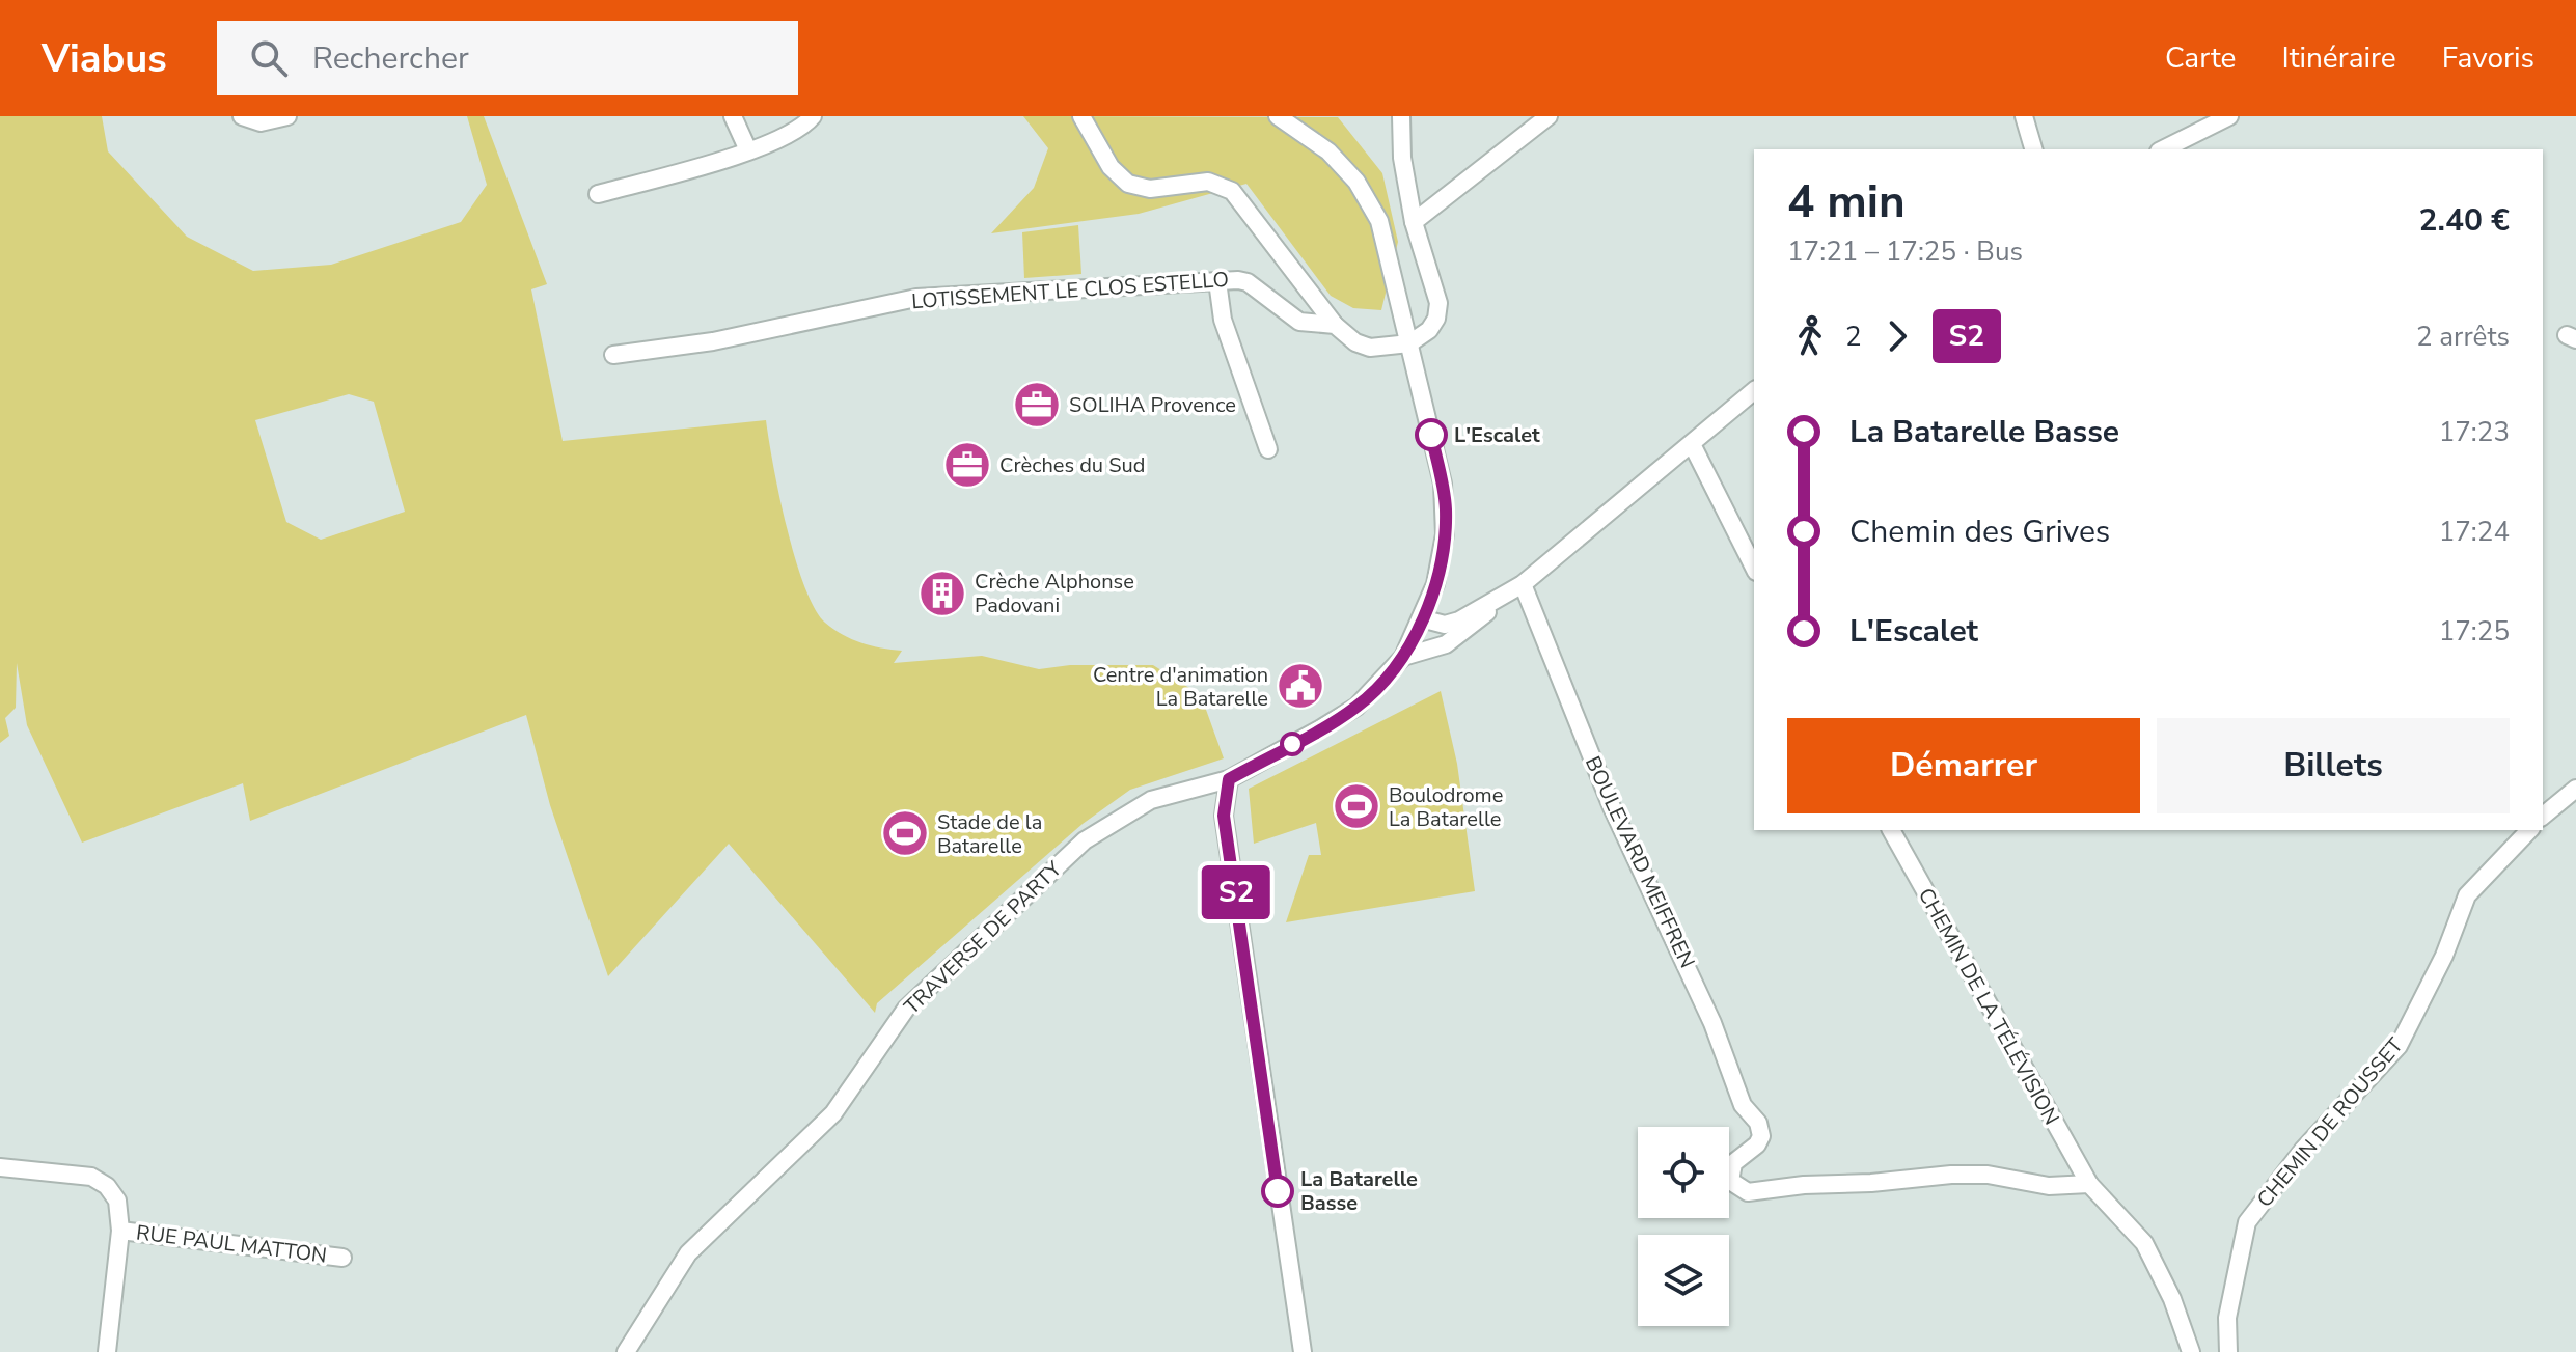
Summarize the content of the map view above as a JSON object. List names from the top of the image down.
{
  "streets": {
    "street": [
      "LOTISSEMENT LE CLOS ESTELLO",
      "BOULEVARD MEIFFREN",
      "TRAVERSE DE PARTY",
      "CHEMIN DE LA TÉLÉVISION",
      "CHEMIN DE ROUSSET",
      "RUE PAUL MATTON"
    ]
  },
  "crossings": [
    ["BOULEVARD MEIFFREN", "CHEMIN DE LA TÉLÉVISION"]
  ],
  "places": {
    "office": ["SOLIHA Provence", "Crèches du Sud"],
    "other": ["L'Escalet", "La Batarelle Basse"],
    "building": ["Crèche Alphonse Padovani"],
    "public building": ["Centre d'animation La Batarelle"],
    "sports": ["Boulodrome La Batarelle", "Stade de la Batarelle"]
  },
  "lines": ["bus line S2"],
  "page": {
    "header": "Viabus",
    "search": "Rechercher",
    "nav": ["Carte", "Itinéraire", "Favoris"],
    "on_map": "S2",
    "heading": ["4 min", "17:21 – 17:25 · Bus", "2.40 €"],
    "legs": ["2", "S2", "2 arrêts"],
    "list": [
      {
        "name": "La Batarelle Basse",
        "value": "17:23"
      },
      {
        "name": "Chemin des Grives",
        "value": "17:24"
      },
      {
        "name": "L'Escalet",
        "value": "17:25"
      }
    ],
    "buttons": ["Démarrer", "Billets"]
  }
}
